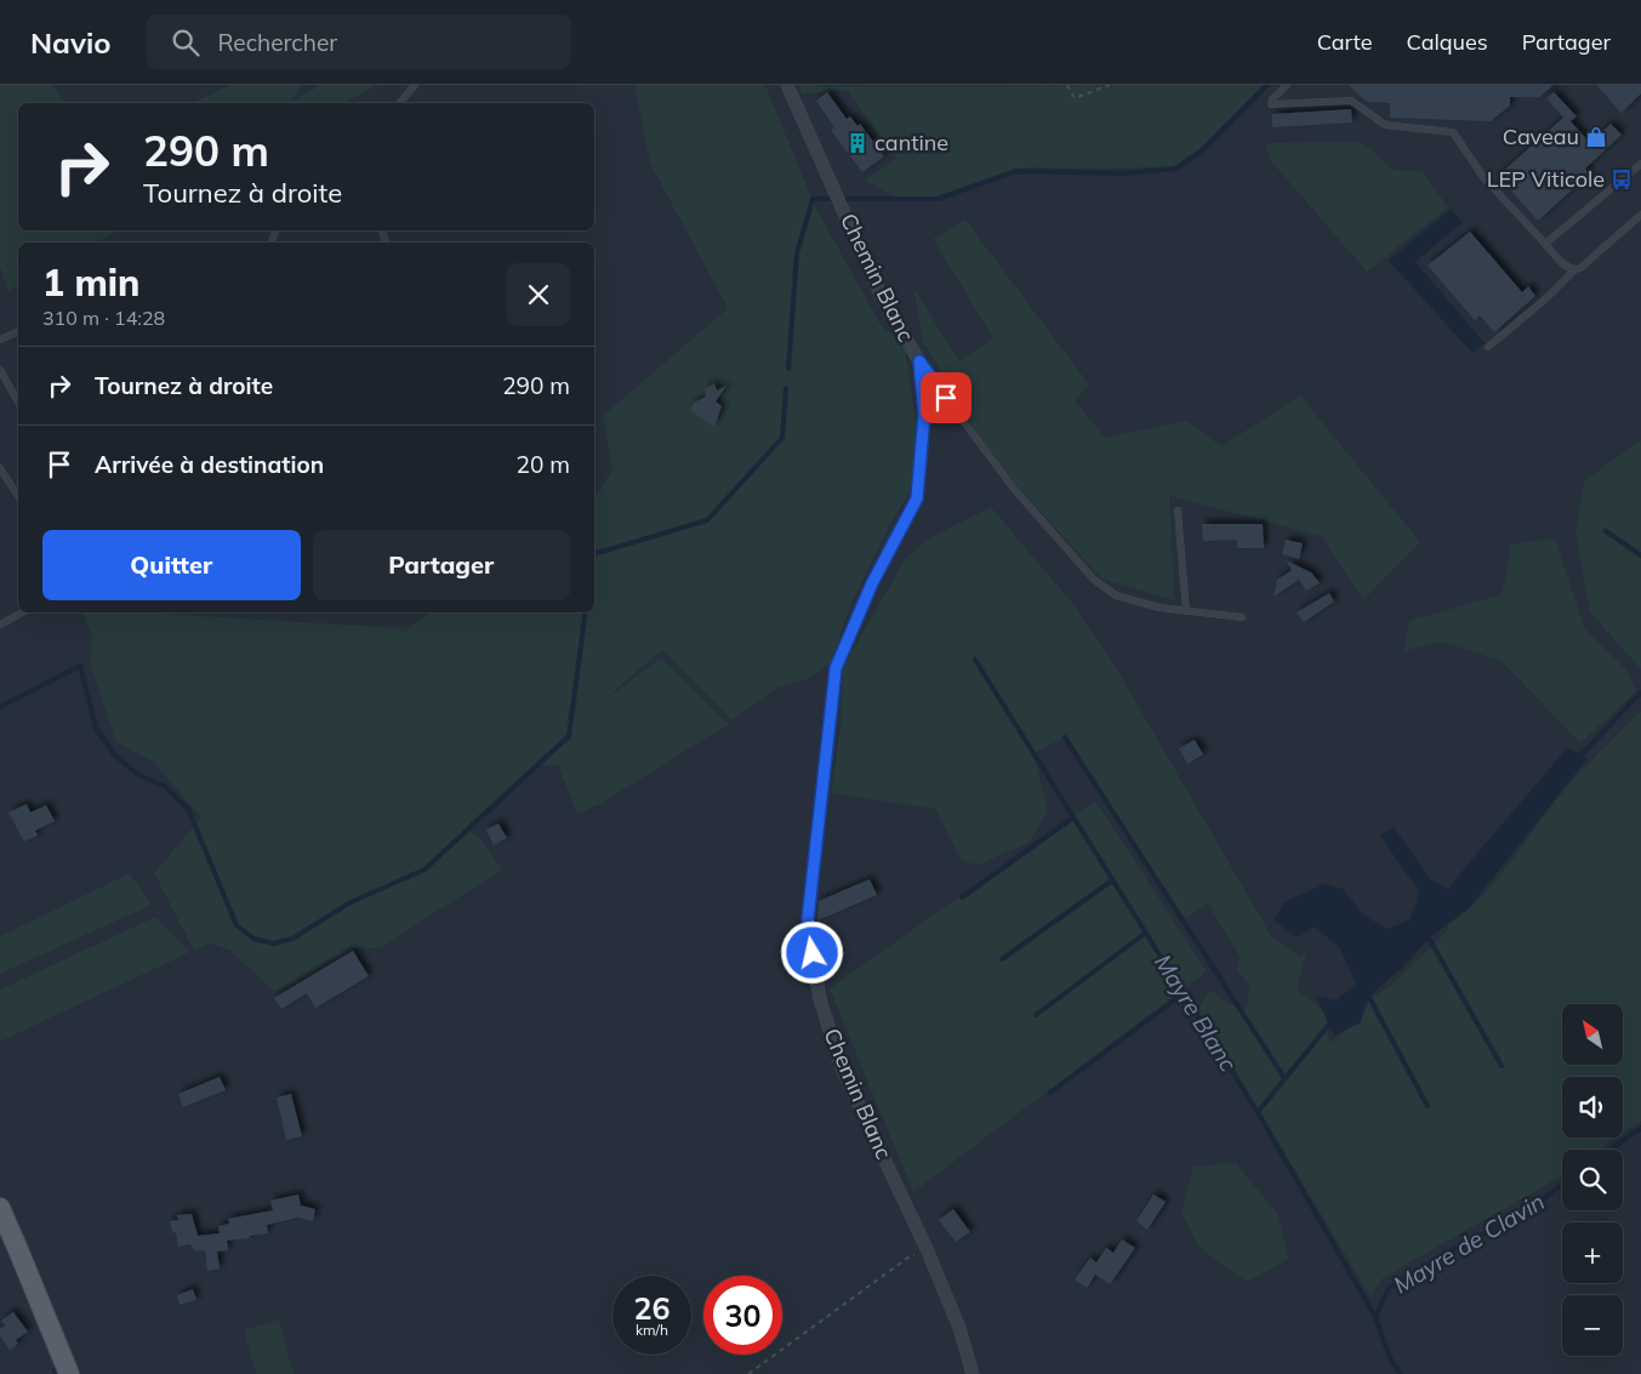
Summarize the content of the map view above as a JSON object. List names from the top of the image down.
{
  "streets": {
    "street": ["Chemin Blanc"]
  },
  "water": ["Mayre Blanc", "Mayre de Clavin"],
  "places": {
    "shop": ["Caveau"],
    "building": ["cantine"],
    "bus stop": ["LEP Viticole"]
  },
  "north": "top left",
  "page": {
    "header": "Navio",
    "search": "Rechercher",
    "nav": ["Carte", "Calques", "Partager"],
    "turn": ["290 m", "Tournez à droite"],
    "heading": ["1 min", "310 m · 14:28"],
    "list": [
      {
        "name": "Tournez à droite",
        "value": "290 m"
      },
      {
        "name": "Arrivée à destination",
        "value": "20 m"
      }
    ],
    "buttons": ["Quitter", "Partager"],
    "map_buttons": ["+", "−"],
    "speed": "26 km/h",
    "limit": "30"
  }
}
